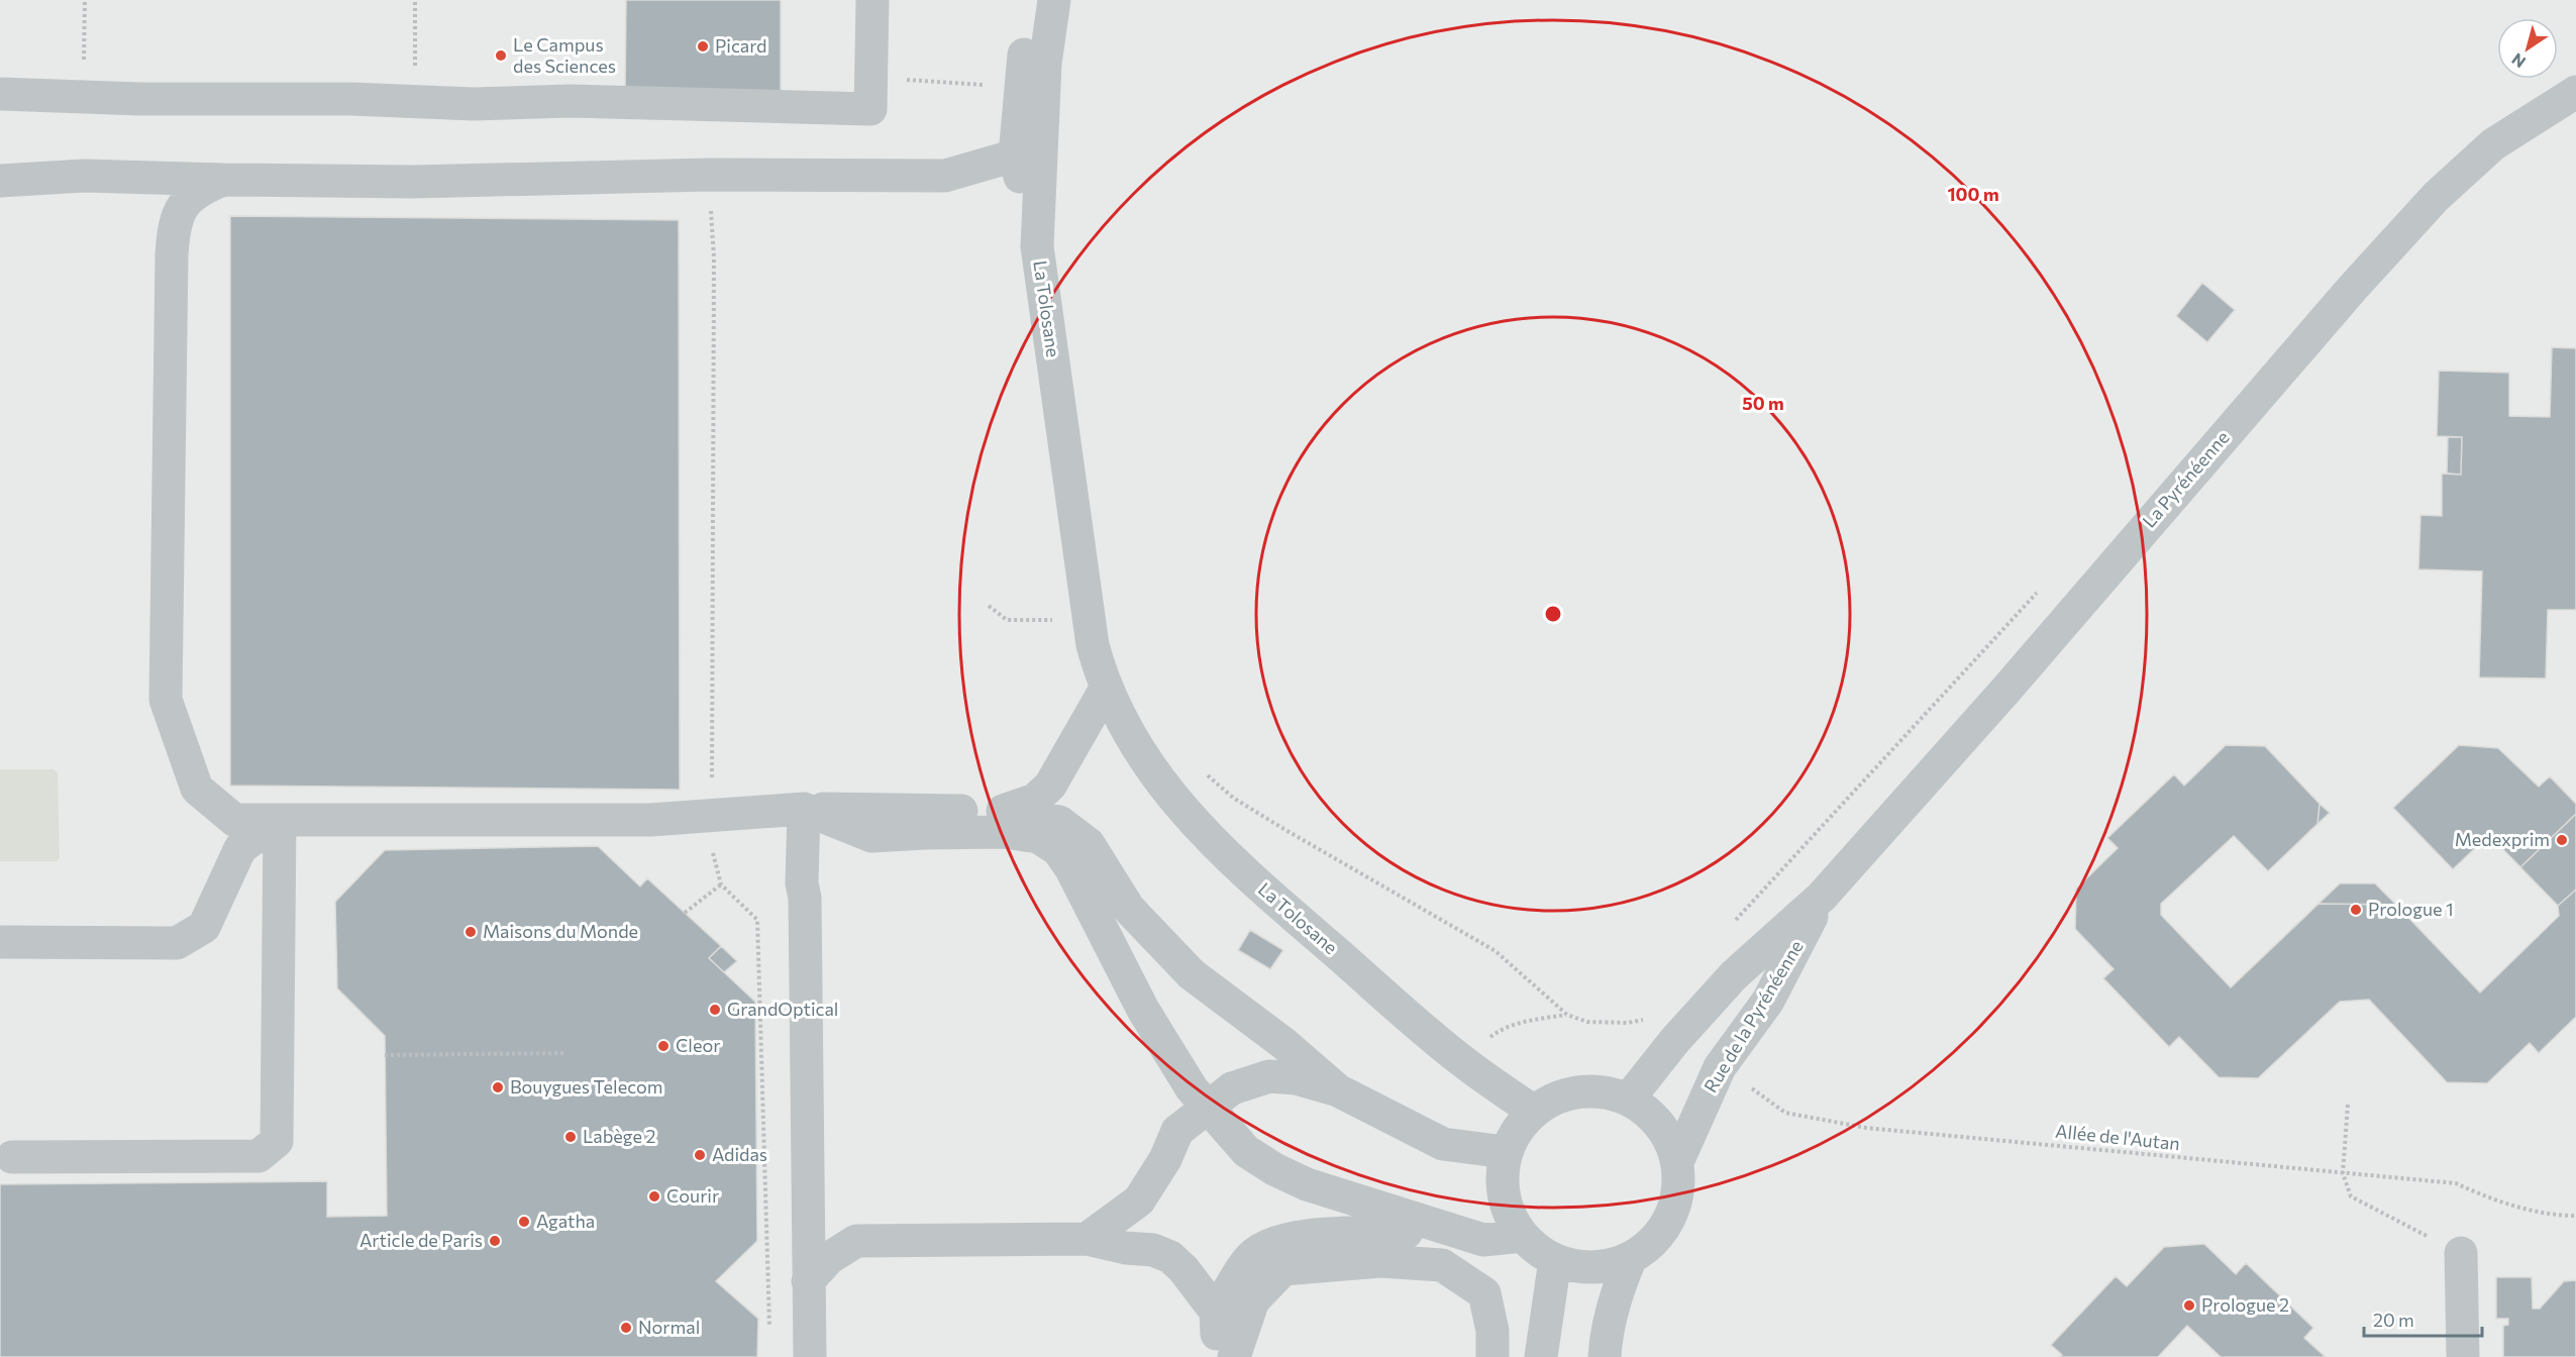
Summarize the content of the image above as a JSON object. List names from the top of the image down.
{
  "streets": {
    "street": ["La Tolosane", "La Pyrénéenne", "Rue de la Pyrénéenne"],
    "path": ["Allée de l'Autan"]
  },
  "crossings": [
    ["La Tolosane", "Rue de la Pyrénéenne"],
    ["La Pyrénéenne", "Rue de la Pyrénéenne"],
    ["Rue de la Pyrénéenne", "Allée de l'Autan"]
  ],
  "places": [
    "Picard",
    "Le Campus des Sciences",
    "Medexprim",
    "Prologue 1",
    "Maisons du Monde",
    "GrandOptical",
    "Cleor",
    "Bouygues Telecom",
    "Labège 2",
    "Adidas",
    "Courir",
    "Agatha",
    "Article de Paris",
    "Prologue 2",
    "Normal"
  ],
  "scale_bar": "20 m",
  "north": "bottom left",
  "rings": ["100 m", "50 m"]
}
